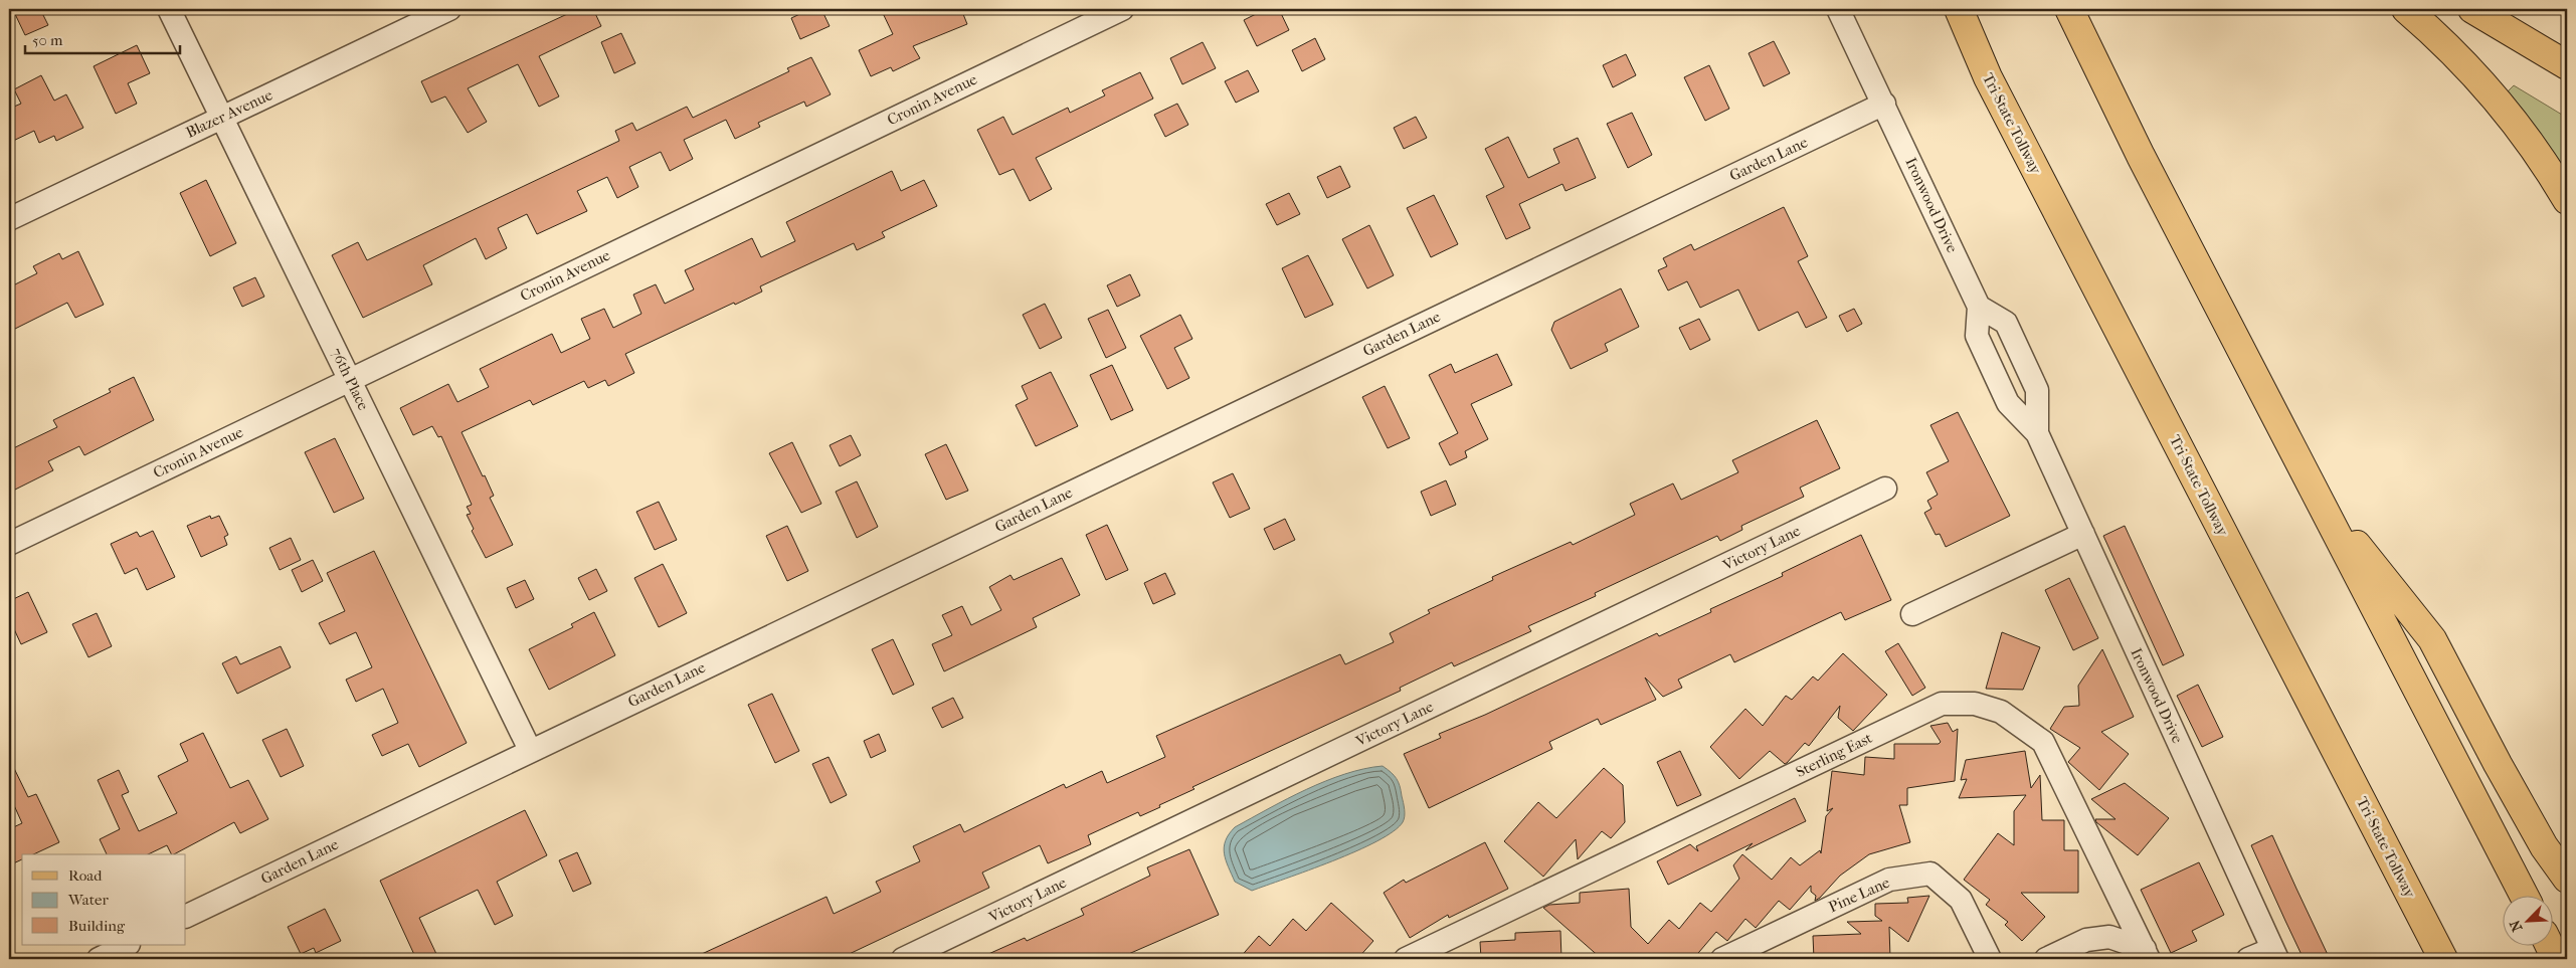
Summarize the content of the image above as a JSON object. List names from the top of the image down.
{
  "streets": {
    "main road": ["Tri-State Tollway"],
    "street": [
      "Cronin Avenue",
      "Blazer Avenue",
      "Garden Lane",
      "Ironwood Drive",
      "76th Place",
      "Victory Lane",
      "Sterling East",
      "Pine Lane"
    ]
  },
  "crossings": [
    ["Cronin Avenue", "76th Place"],
    ["Blazer Avenue", "76th Place"],
    ["Garden Lane", "Ironwood Drive"],
    ["Garden Lane", "76th Place"]
  ],
  "legend": ["Road", "Water", "Building"],
  "scale_bar": "50 m",
  "north": "bottom left"
}
